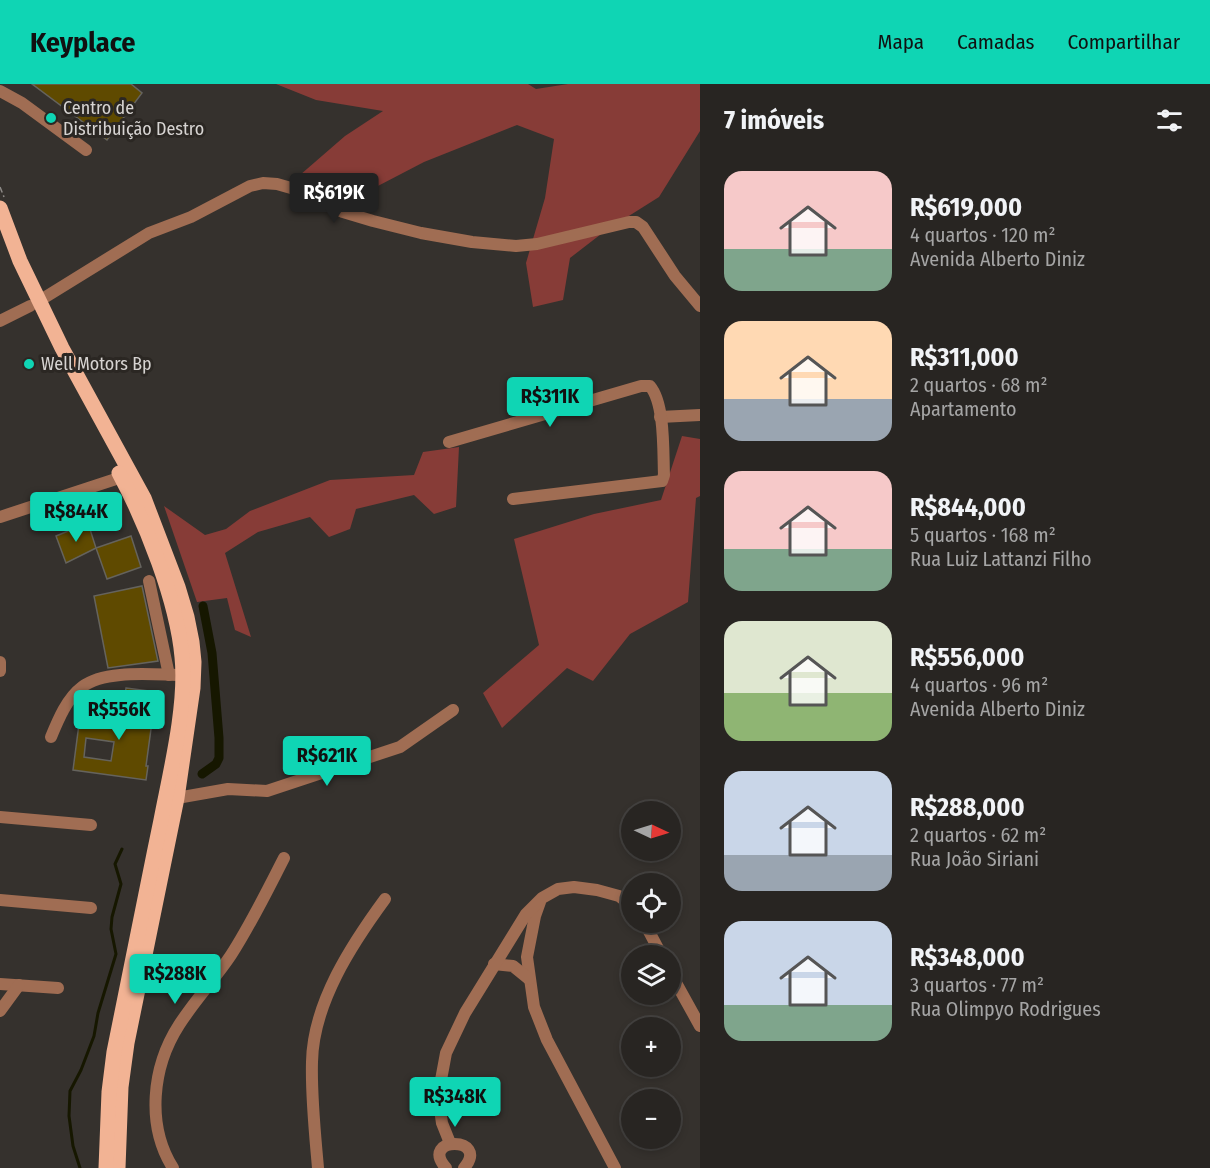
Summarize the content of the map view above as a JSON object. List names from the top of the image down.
{
  "places": ["Centro de Distribuição Destro", "Well Motors Bp"],
  "north": "right",
  "page": {
    "header": "Keyplace",
    "nav": ["Mapa", "Camadas", "Compartilhar"],
    "heading": "7 imóveis",
    "list": [
      {
        "name": "R$619,000",
        "note": "4 quartos · 120 m² · Avenida Alberto Diniz"
      },
      {
        "name": "R$311,000",
        "note": "2 quartos · 68 m² · Apartamento"
      },
      {
        "name": "R$844,000",
        "note": "5 quartos · 168 m² · Rua Luiz Lattanzi Filho"
      },
      {
        "name": "R$556,000",
        "note": "4 quartos · 96 m² · Avenida Alberto Diniz"
      },
      {
        "name": "R$288,000",
        "note": "2 quartos · 62 m² · Rua João Siriani"
      },
      {
        "name": "R$348,000",
        "note": "3 quartos · 77 m² · Rua Olimpyo Rodrigues"
      }
    ],
    "price": [
      "R$619K",
      "R$311K",
      "R$844K",
      "R$556K",
      "R$621K",
      "R$288K",
      "R$348K"
    ],
    "map_buttons": ["+", "−"]
  }
}
